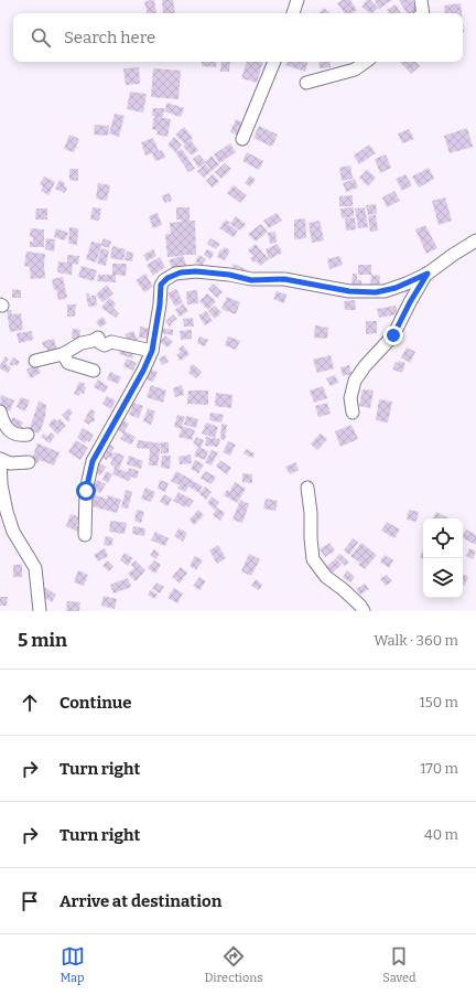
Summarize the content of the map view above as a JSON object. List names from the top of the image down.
{
  "page": {
    "search": "Search here",
    "heading": ["5 min", "Walk · 360 m"],
    "list": [
      ["Continue", "150 m"],
      ["Turn right", "170 m"],
      ["Turn right", "40 m"],
      "Arrive at destination"
    ],
    "nav": ["Map", "Directions", "Saved"]
  }
}
